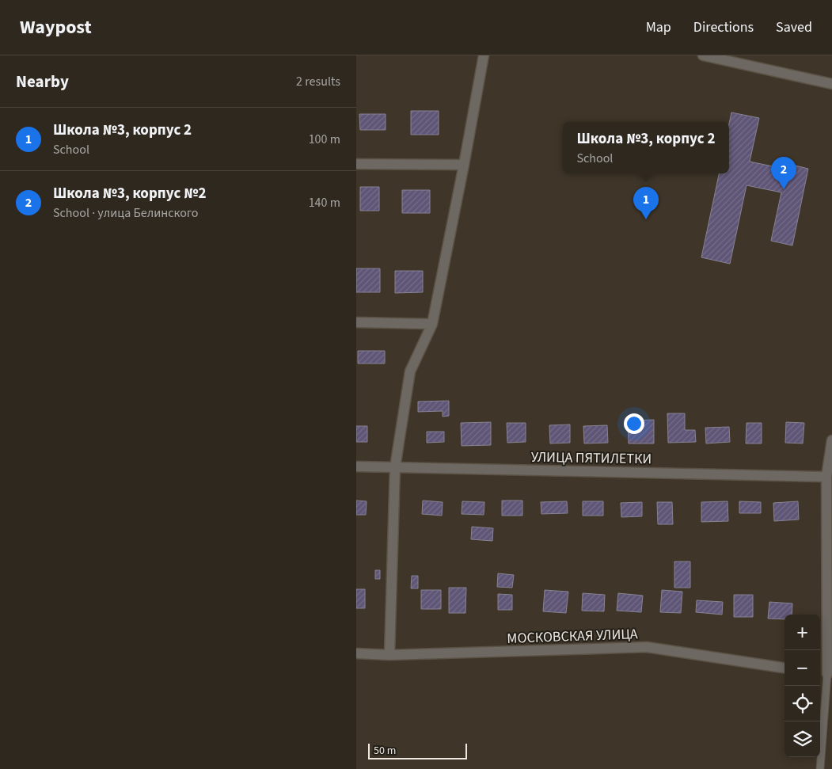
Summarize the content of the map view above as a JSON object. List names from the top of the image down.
{
  "streets": {
    "street": ["УЛИЦА ПЯТИЛЕТКИ", "МОСКОВСКАЯ УЛИЦА"]
  },
  "scale_bar": "50 m",
  "page": {
    "header": "Waypost",
    "nav": ["Map", "Directions", "Saved"],
    "heading": ["Nearby", "2 results"],
    "list": [
      {
        "mark": "1",
        "name": "Школа №3, корпус 2",
        "note": "School",
        "value": "100 m"
      },
      {
        "mark": "2",
        "name": "Школа №3, корпус №2",
        "note": "School · улица Белинского",
        "value": "140 m"
      }
    ],
    "popup": ["Школа №3, корпус 2", "School"],
    "pins": ["2", "1"],
    "map_buttons": ["+", "−"],
    "scale": "50 m"
  }
}
